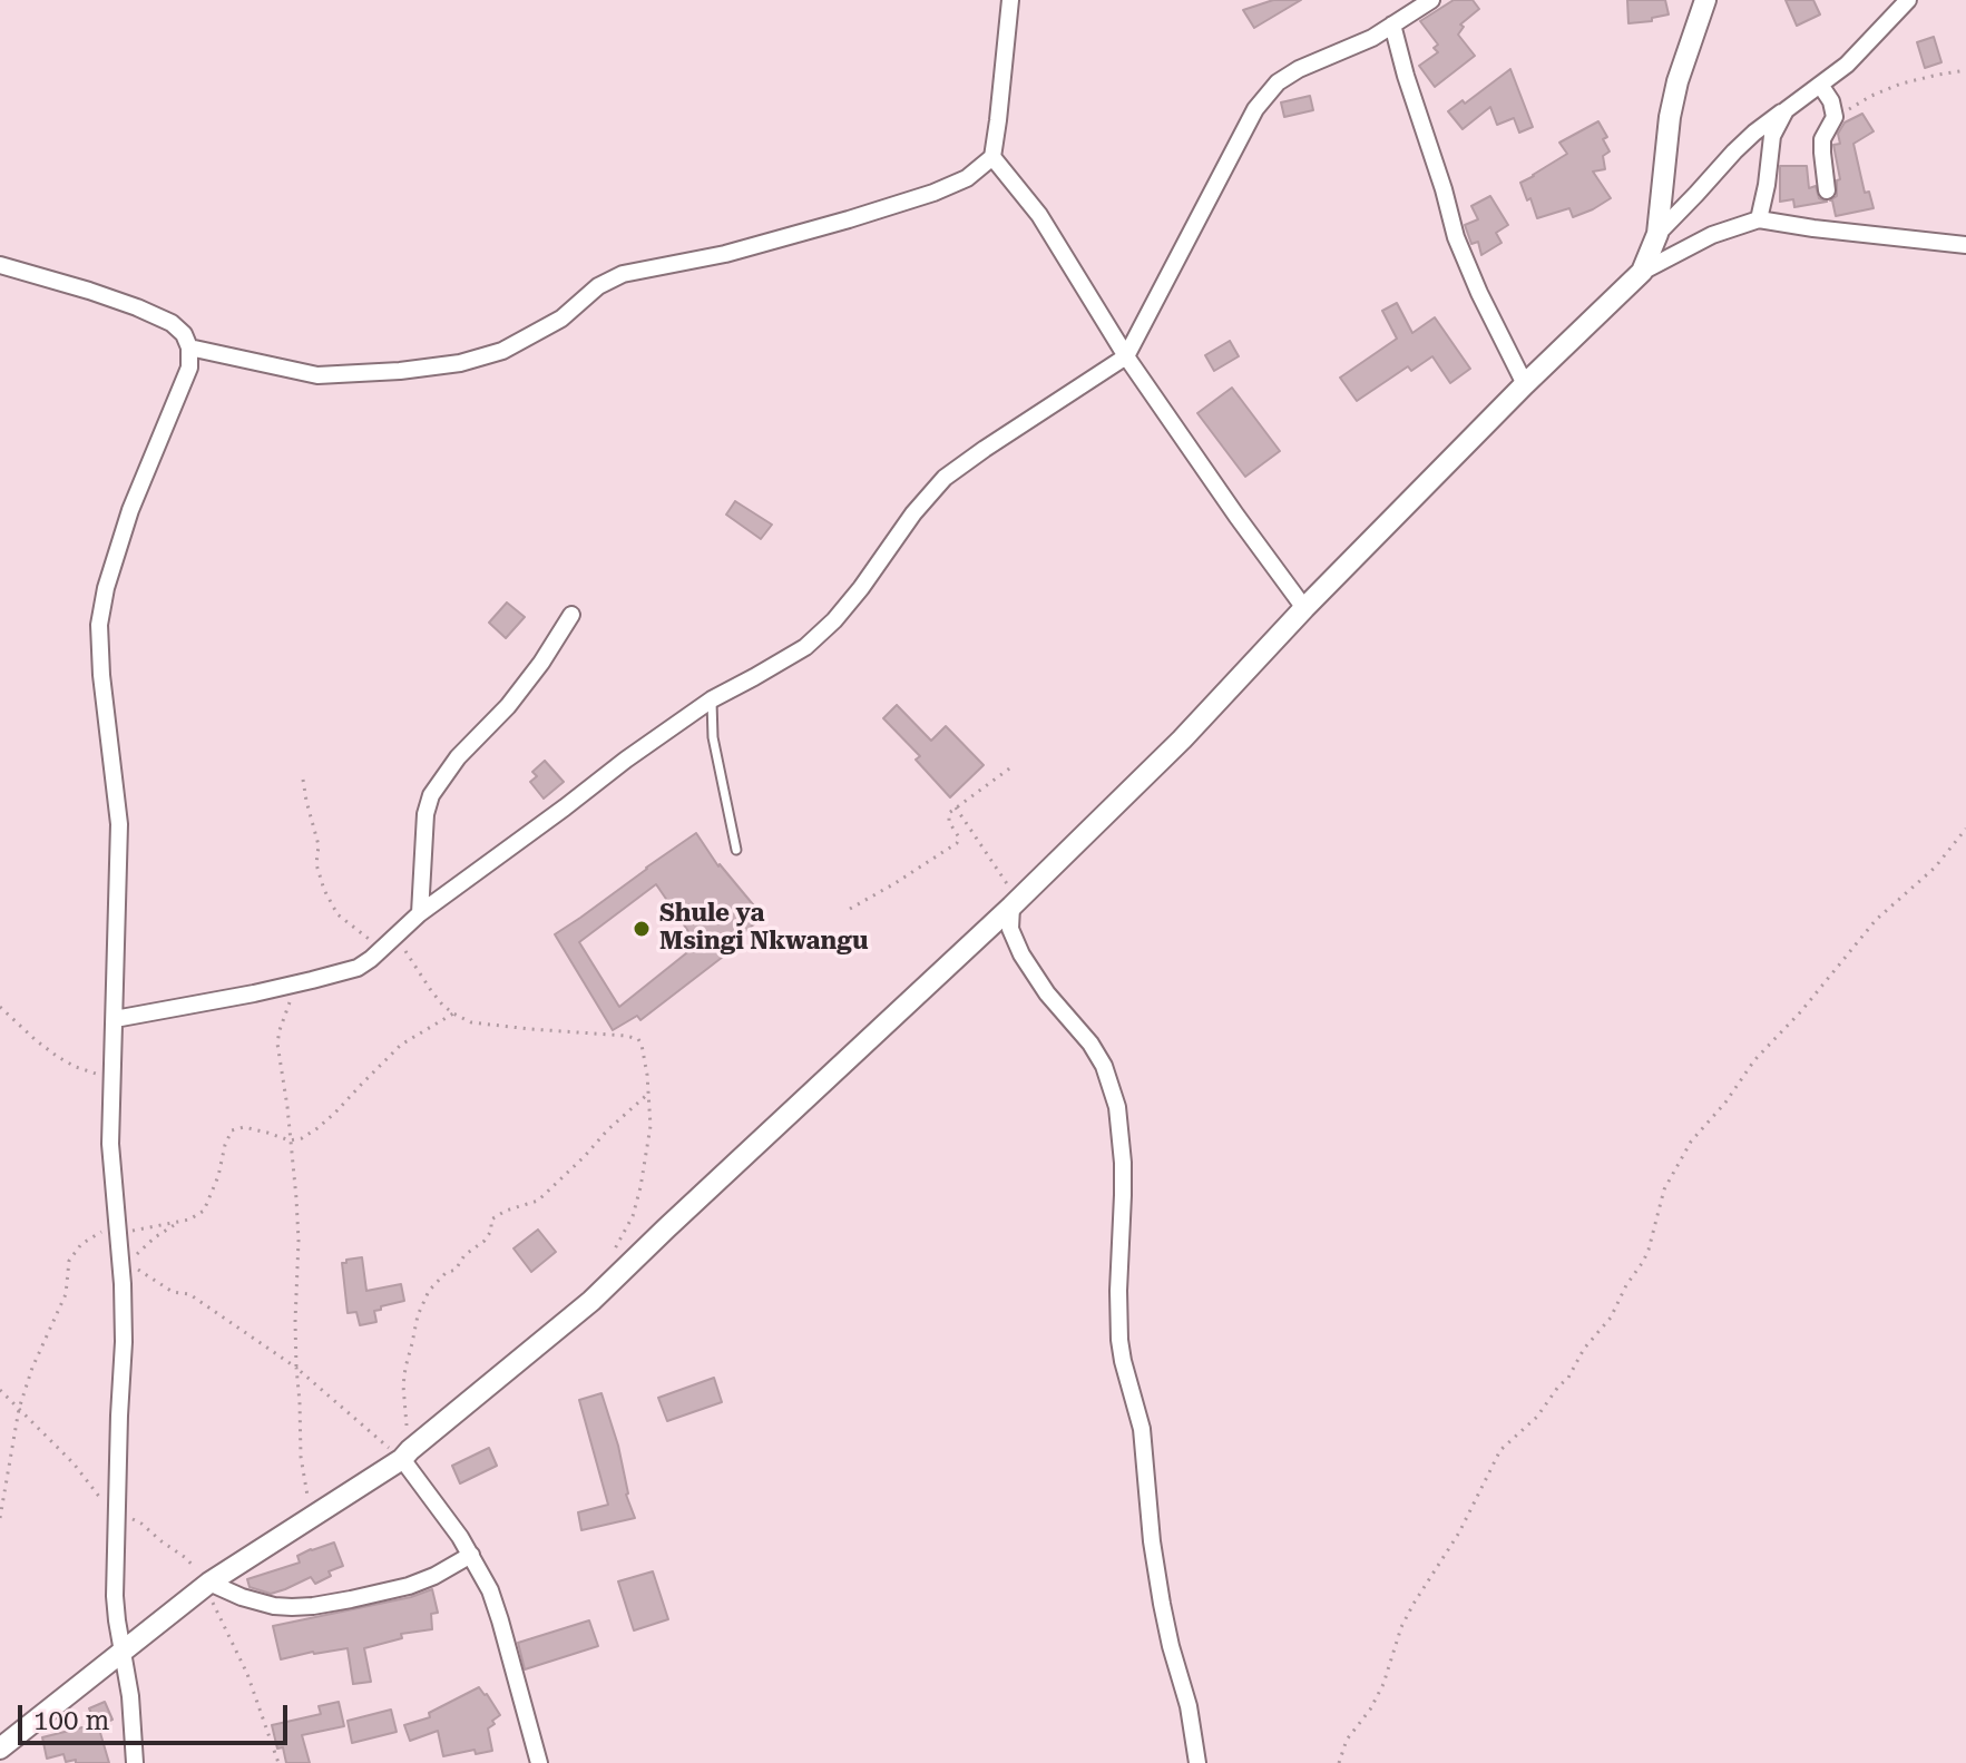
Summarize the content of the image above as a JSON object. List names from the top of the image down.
{
  "places": ["Shule ya Msingi Nkwangu"],
  "scale_bar": "100 m"
}
